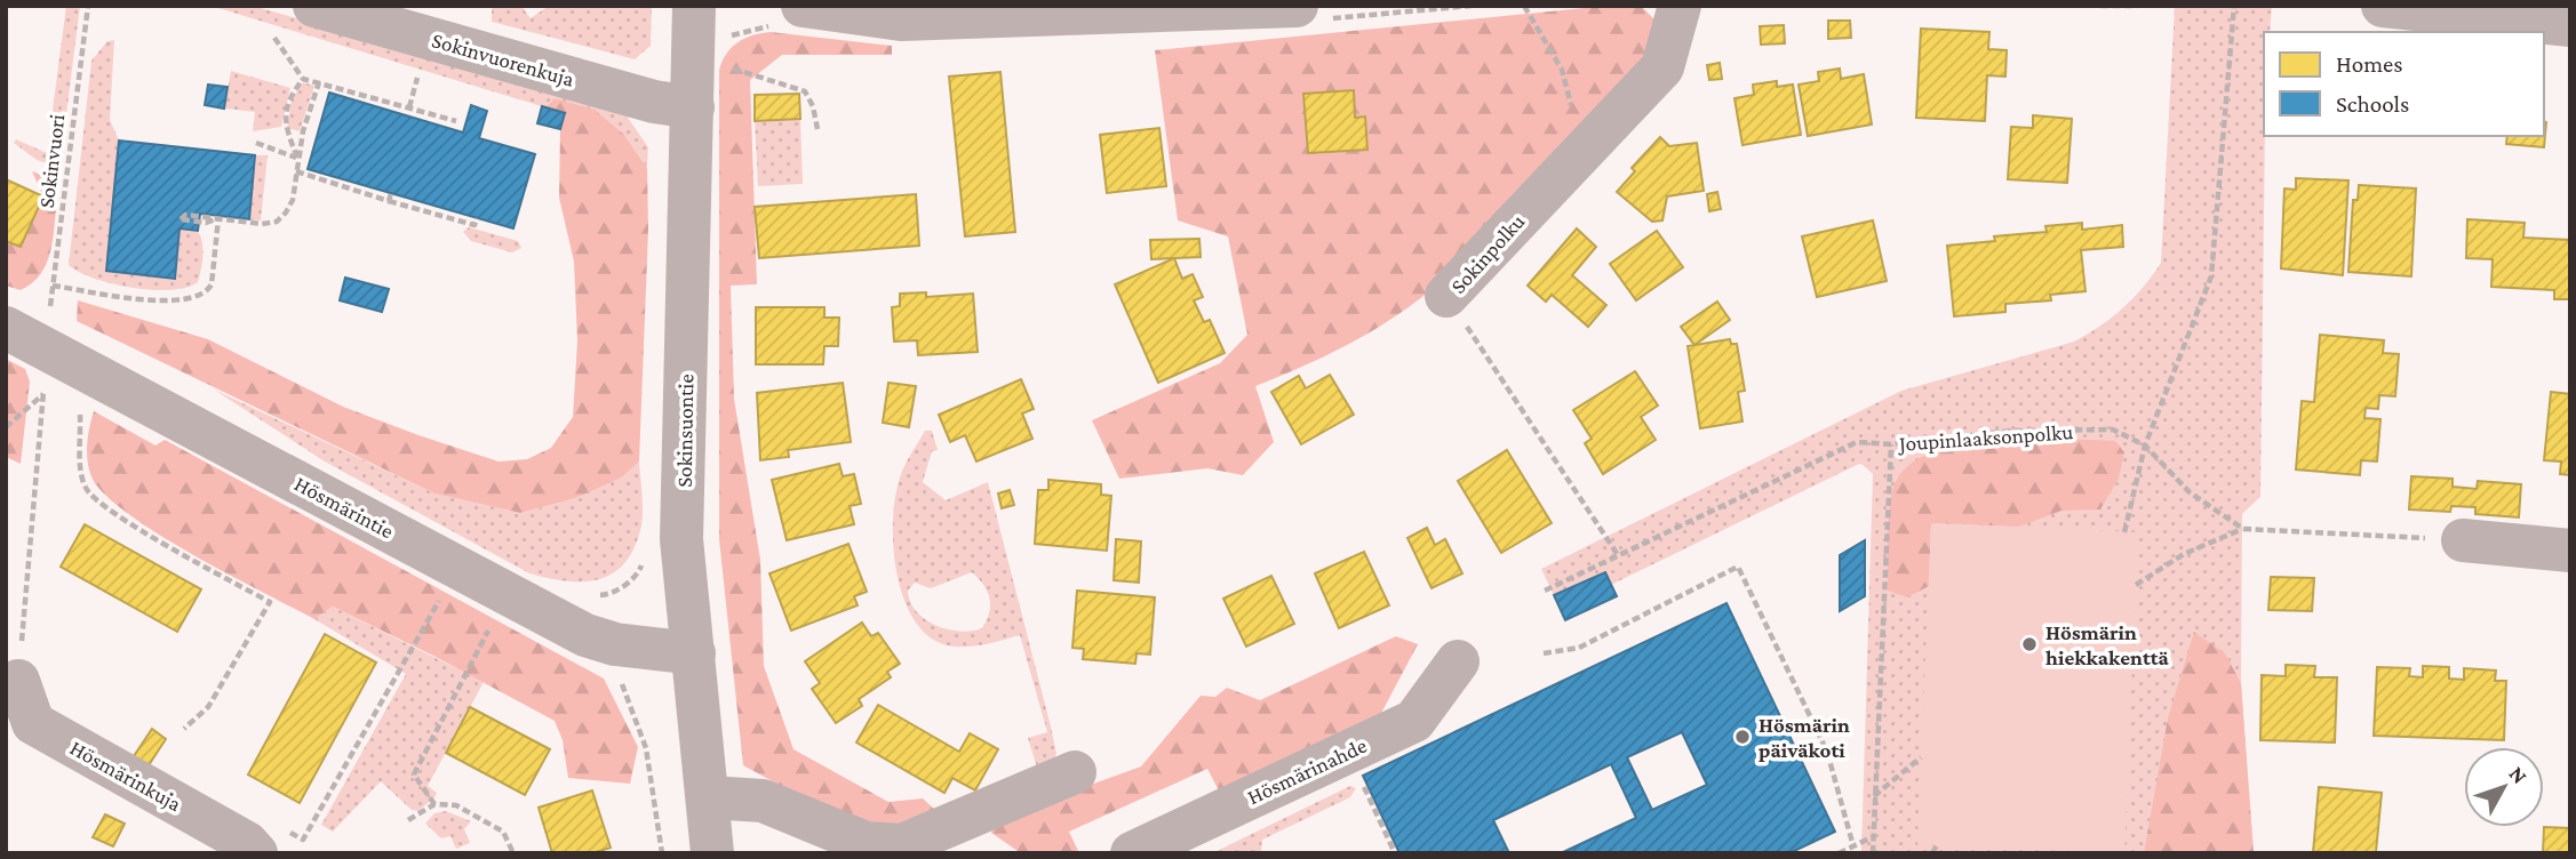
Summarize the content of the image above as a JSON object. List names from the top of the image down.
{
  "streets": {
    "street": [
      "Sokinvuorenkuja",
      "Sokinpolku",
      "Sokinsuontie",
      "Hösmärintie",
      "Hösmärinahde",
      "Hösmärinkuja"
    ],
    "path": ["Sokinvuori", "Joupinlaaksonpolku"]
  },
  "crossings": [
    ["Sokinvuorenkuja", "Sokinsuontie"],
    ["Sokinpolku", "Joupinlaaksonpolku"],
    ["Sokinsuontie", "Hösmärintie"]
  ],
  "places": ["Hösmärin hiekkakenttä", "Hösmärin päiväkoti"],
  "legend": ["Homes", "Schools"],
  "north": "top right"
}
